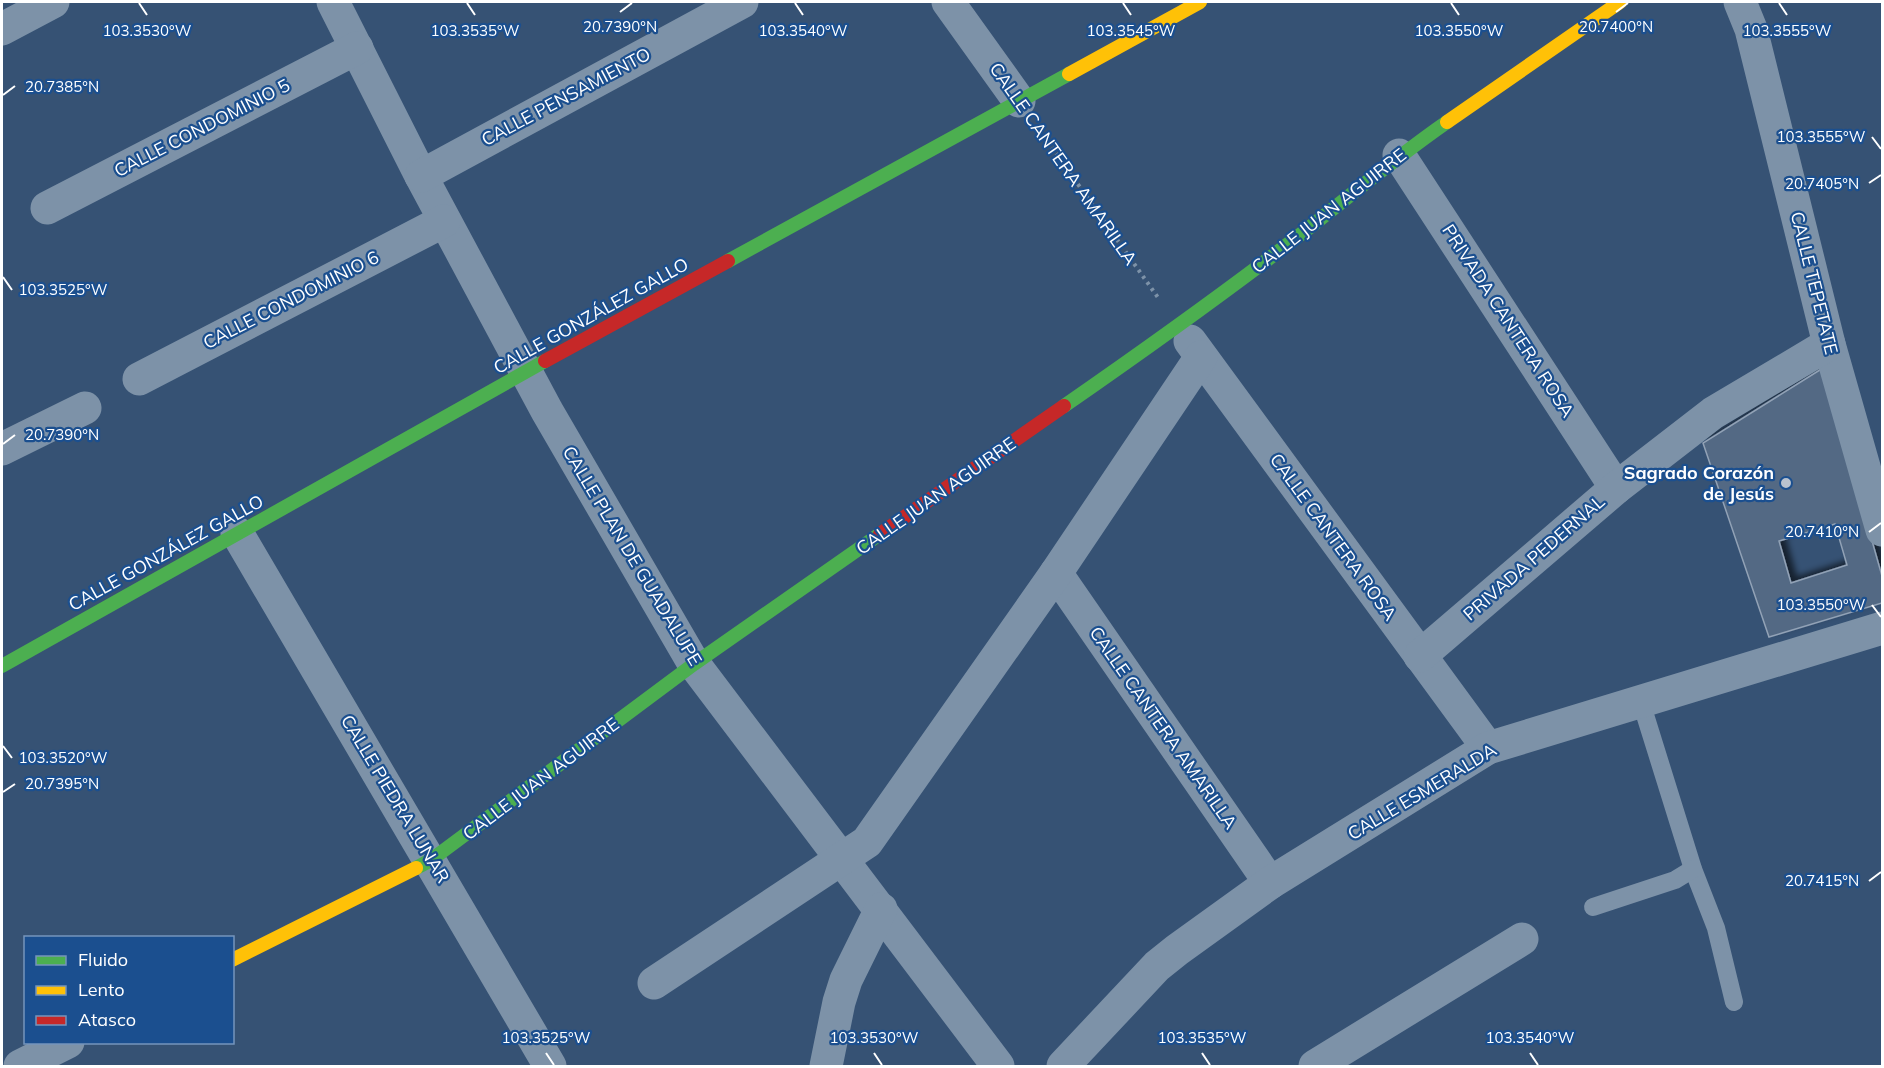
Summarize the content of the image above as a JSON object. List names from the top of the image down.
{
  "streets": {
    "street": [
      "CALLE PENSAMIENTO",
      "CALLE CONDOMINIO 5",
      "CALLE CANTERA AMARILLA",
      "CALLE JUAN AGUIRRE",
      "CALLE TEPETATE",
      "CALLE CONDOMINIO 6",
      "CALLE GONZÁLEZ GALLO",
      "PRIVADA CANTERA ROSA",
      "CALLE CANTERA ROSA",
      "CALLE PLAN DE GUADALUPE",
      "PRIVADA PEDERNAL",
      "CALLE ESMERALDA",
      "CALLE PIEDRA LUNAR"
    ]
  },
  "crossings": [
    ["CALLE PENSAMIENTO", "CALLE PLAN DE GUADALUPE"],
    ["CALLE CONDOMINIO 5", "CALLE PLAN DE GUADALUPE"],
    ["CALLE CANTERA AMARILLA", "CALLE JUAN AGUIRRE"],
    ["CALLE CANTERA AMARILLA", "CALLE GONZÁLEZ GALLO"],
    ["CALLE CANTERA AMARILLA", "CALLE CANTERA ROSA"],
    ["CALLE CANTERA AMARILLA", "CALLE ESMERALDA"],
    ["CALLE JUAN AGUIRRE", "PRIVADA CANTERA ROSA"],
    ["CALLE JUAN AGUIRRE", "CALLE CANTERA ROSA"],
    ["CALLE JUAN AGUIRRE", "CALLE PLAN DE GUADALUPE"],
    ["CALLE JUAN AGUIRRE", "CALLE PIEDRA LUNAR"],
    ["CALLE TEPETATE", "PRIVADA PEDERNAL"],
    ["CALLE CONDOMINIO 6", "CALLE PLAN DE GUADALUPE"],
    ["CALLE GONZÁLEZ GALLO", "CALLE PLAN DE GUADALUPE"],
    ["CALLE GONZÁLEZ GALLO", "CALLE PIEDRA LUNAR"],
    ["PRIVADA CANTERA ROSA", "PRIVADA PEDERNAL"],
    ["CALLE CANTERA ROSA", "PRIVADA PEDERNAL"],
    ["CALLE CANTERA ROSA", "CALLE ESMERALDA"]
  ],
  "places": ["Sagrado Corazón de Jesús"],
  "legend": ["Fluido", "Lento", "Atasco"],
  "coordinates": [
    "20.7390°N",
    "20.7400°N",
    "103.3530°W",
    "103.3535°W",
    "103.3540°W",
    "103.3545°W",
    "103.3550°W",
    "103.3555°W",
    "20.7385°N",
    "20.7405°N",
    "103.3525°W",
    "20.7410°N",
    "103.3520°W",
    "20.7395°N",
    "20.7415°N"
  ]
}
